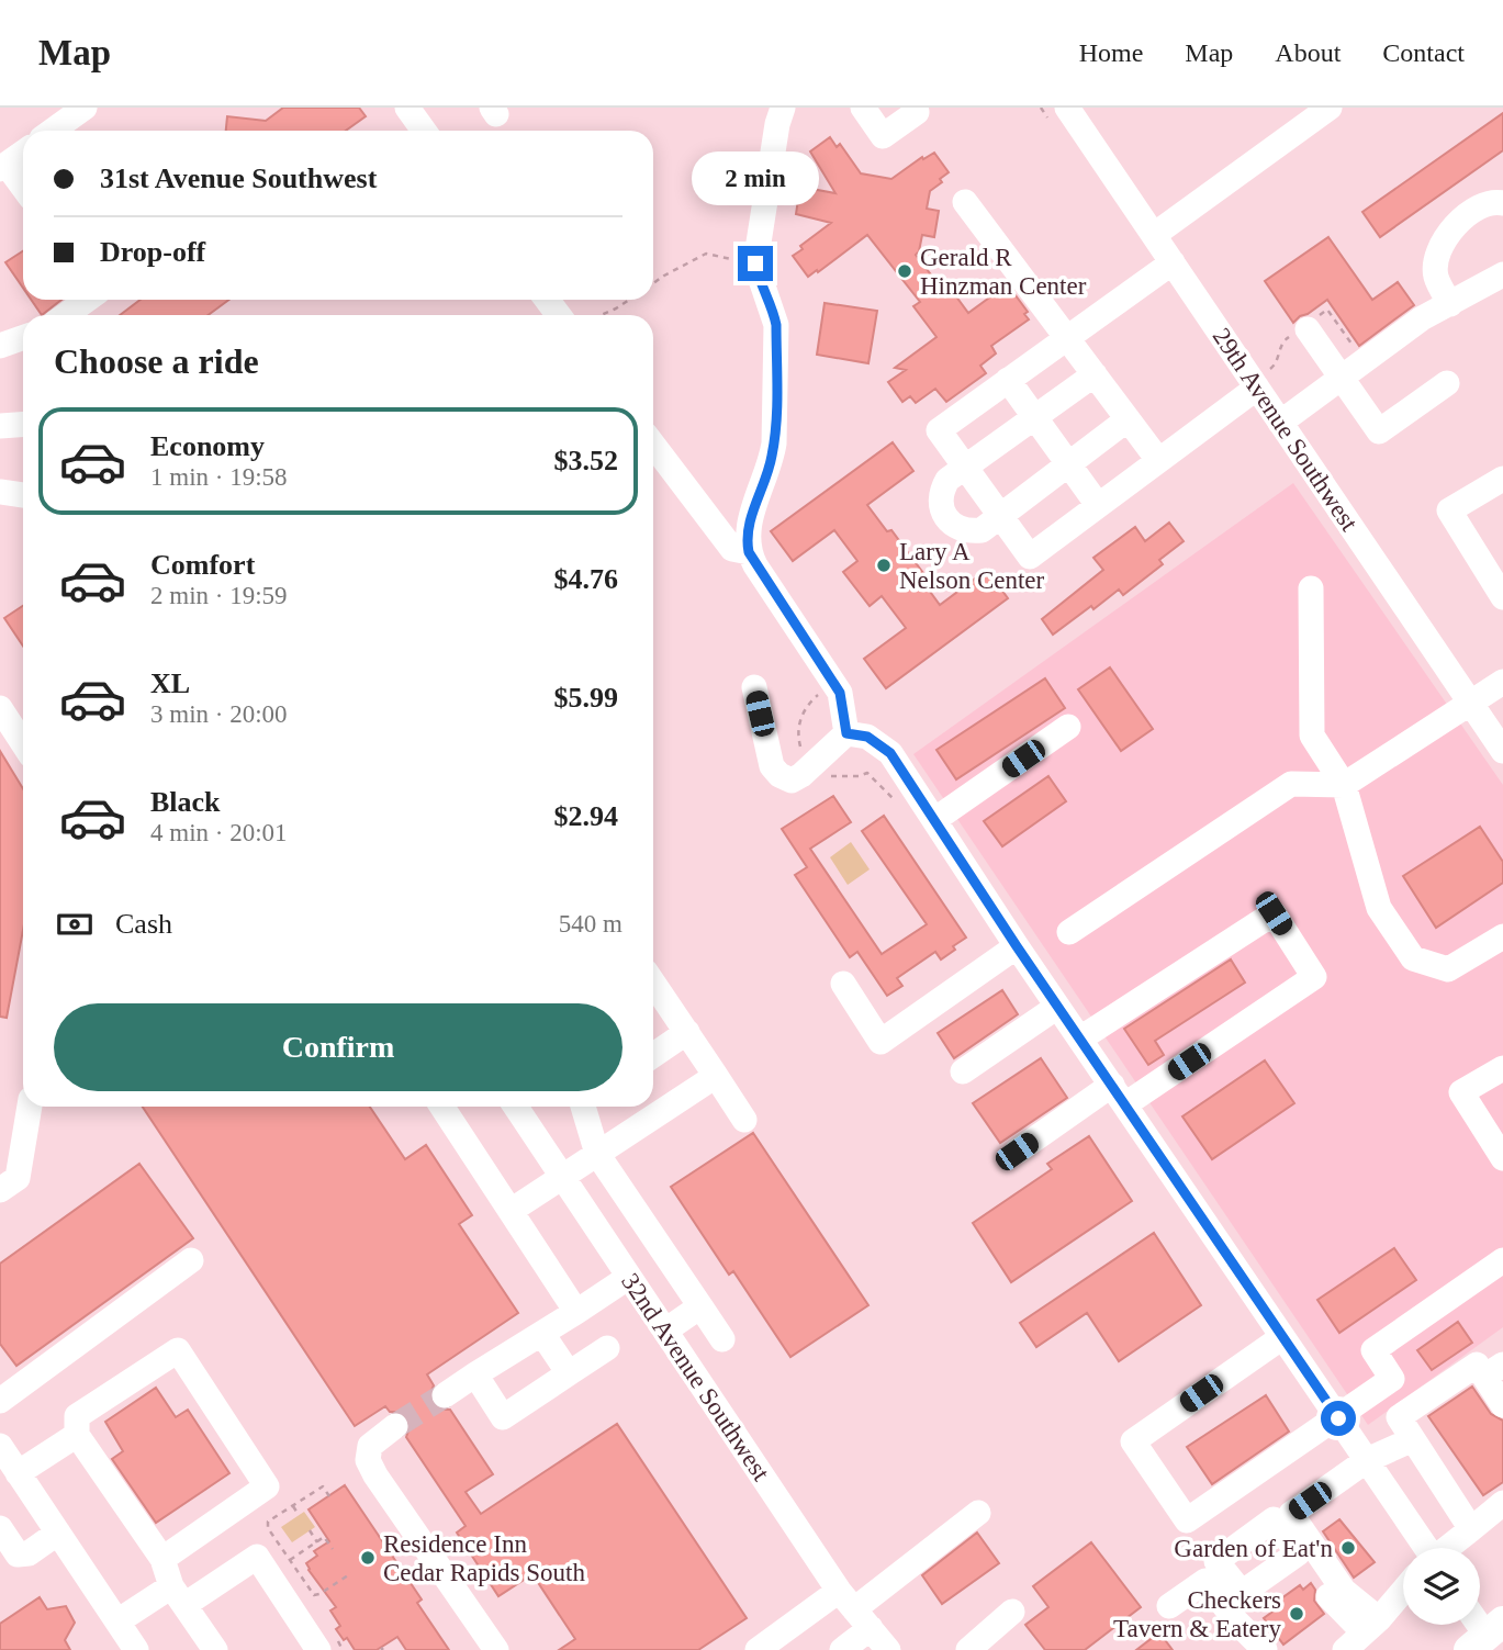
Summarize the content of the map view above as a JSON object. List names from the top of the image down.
{
  "streets": {
    "street": ["29th Avenue Southwest", "32nd Avenue Southwest"]
  },
  "places": [
    "Gerald R Hinzman Center",
    "Lary A Nelson Center",
    "Garden of Eat'n",
    "Residence Inn Cedar Rapids South",
    "Checkers Tavern & Eatery"
  ],
  "page": {
    "header": "Map",
    "nav": [
      "Home",
      "Map",
      "About",
      "Contact"
    ],
    "banner": ["31st Avenue Southwest", "Drop-off"],
    "bubble": "2 min",
    "heading": "Choose a ride",
    "list": [
      {
        "name": "Economy",
        "note": "1 min · 19:58",
        "value": "$3.52"
      },
      {
        "name": "Comfort",
        "note": "2 min · 19:59",
        "value": "$4.76"
      },
      {
        "name": "XL",
        "note": "3 min · 20:00",
        "value": "$5.99"
      },
      {
        "name": "Black",
        "note": "4 min · 20:01",
        "value": "$2.94"
      }
    ],
    "pay": ["Cash", "540 m"],
    "buttons": "Confirm"
  }
}
